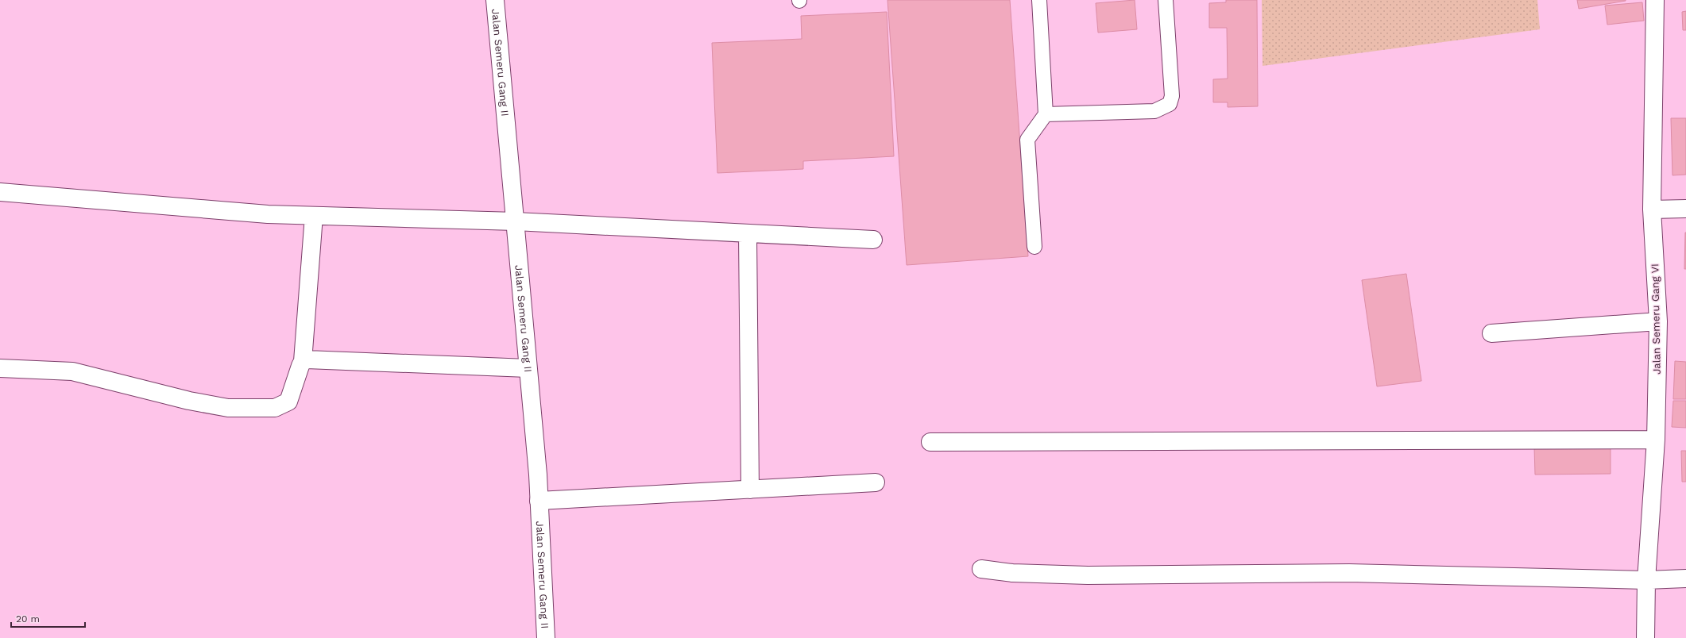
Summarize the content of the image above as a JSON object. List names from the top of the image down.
{
  "streets": {
    "street": ["Jalan Semeru Gang II", "Jalan Semeru Gang VI"]
  },
  "scale_bar": "20 m"
}
